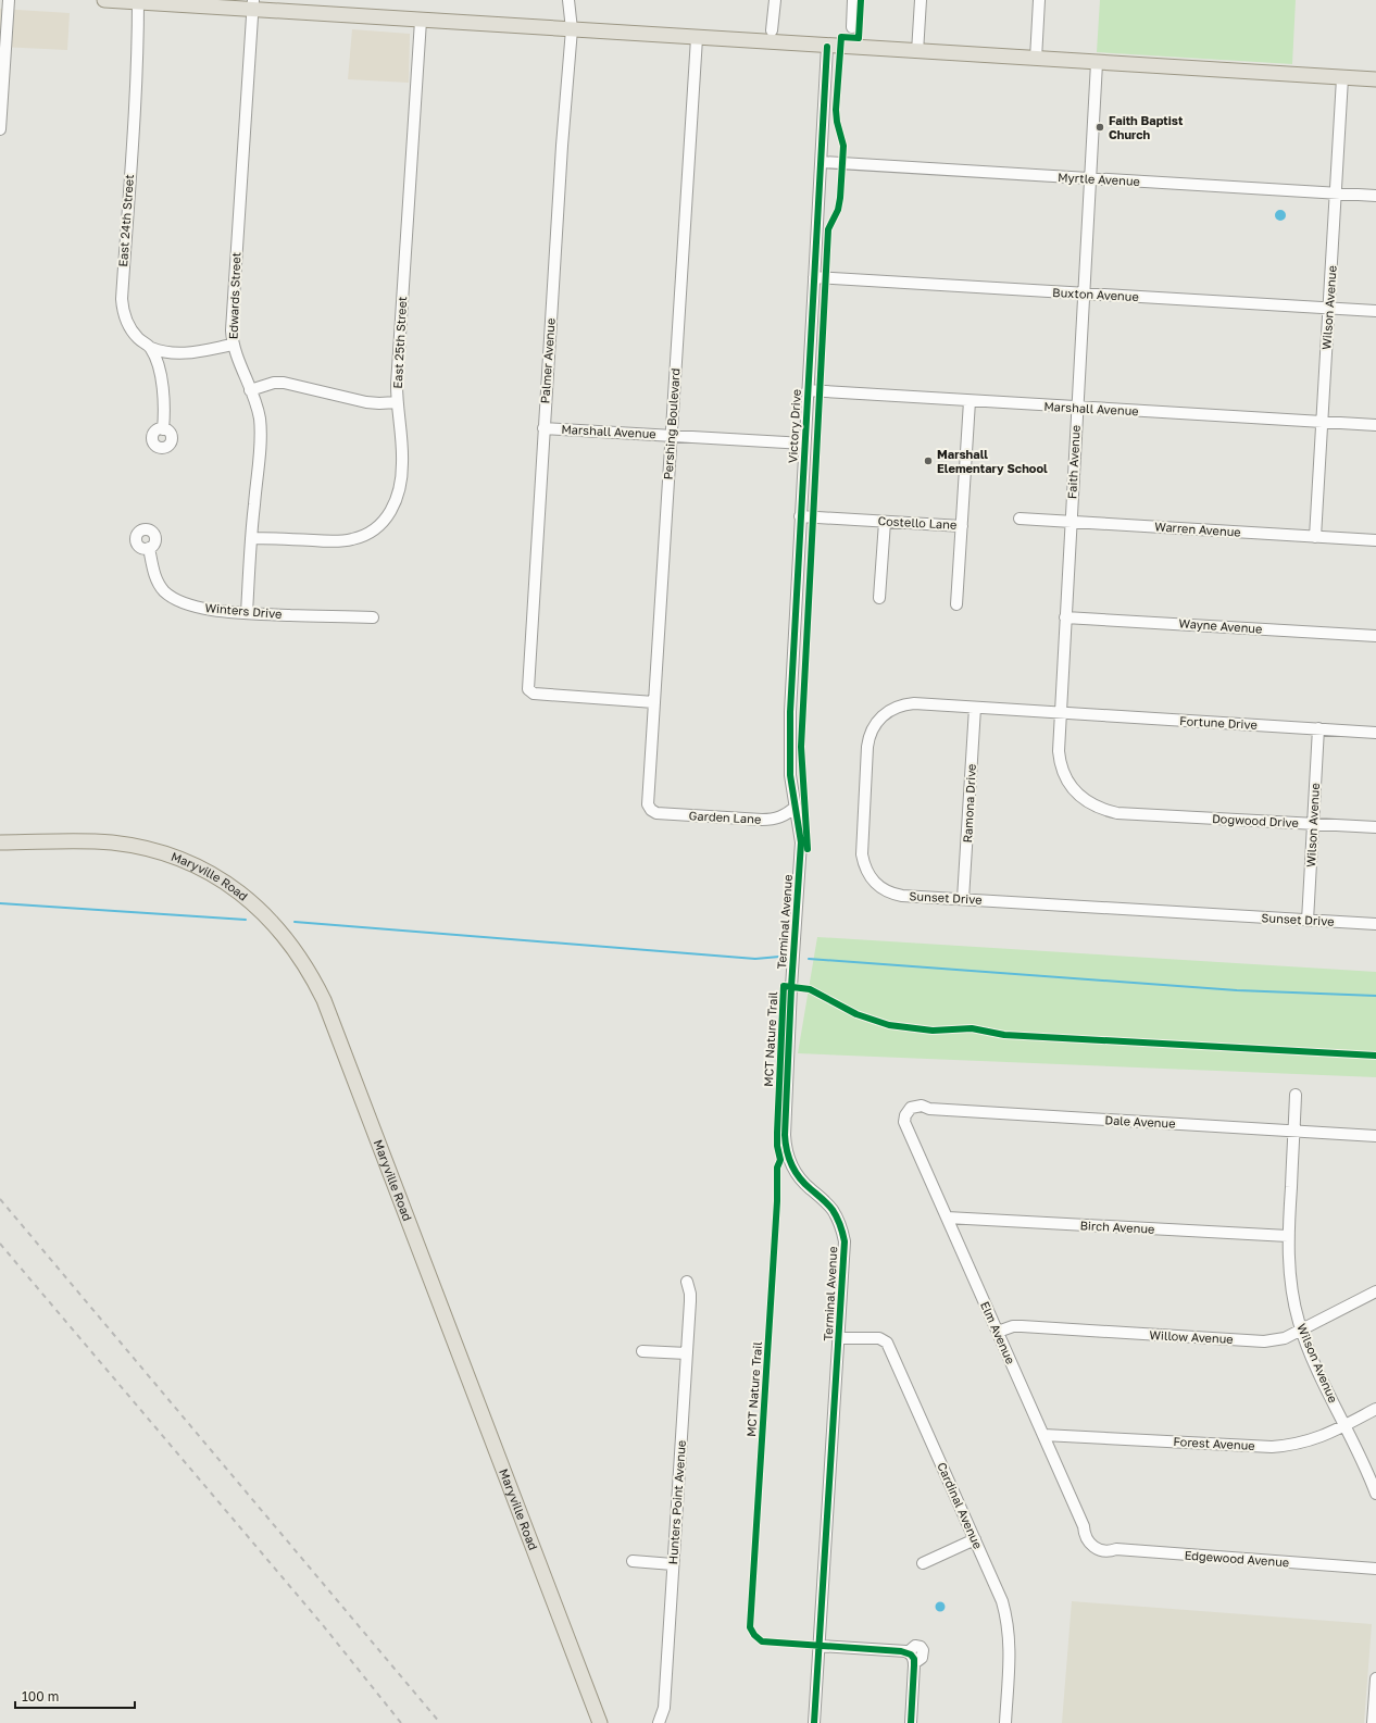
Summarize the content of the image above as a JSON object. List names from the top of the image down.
{
  "streets": {
    "main road": ["Maryville Road"],
    "street": [
      "Myrtle Avenue",
      "East 24th Street",
      "Buxton Avenue",
      "Edwards Street",
      "Wilson Avenue",
      "East 25th Street",
      "Palmer Avenue",
      "Marshall Avenue",
      "Pershing Boulevard",
      "Victory Drive",
      "Faith Avenue",
      "Costello Lane",
      "Warren Avenue",
      "Winters Drive",
      "Wayne Avenue",
      "Fortune Drive",
      "Ramona Drive",
      "Garden Lane",
      "Dogwood Drive",
      "Sunset Drive",
      "Terminal Avenue",
      "Dale Avenue",
      "Birch Avenue",
      "Elm Avenue",
      "Willow Avenue",
      "Forest Avenue",
      "Hunters Point Avenue",
      "Cardinal Avenue",
      "Edgewood Avenue"
    ],
    "cycle path": ["MCT Nature Trail"]
  },
  "crossings": [
    ["Myrtle Avenue", "Wilson Avenue"],
    ["Myrtle Avenue", "Victory Drive"],
    ["Myrtle Avenue", "Faith Avenue"],
    ["Buxton Avenue", "Wilson Avenue"],
    ["Buxton Avenue", "Victory Drive"],
    ["Buxton Avenue", "Faith Avenue"],
    ["Edwards Street", "East 25th Street"],
    ["Edwards Street", "Winters Drive"],
    ["Wilson Avenue", "Marshall Avenue"],
    ["Wilson Avenue", "Warren Avenue"],
    ["Wilson Avenue", "Fortune Drive"],
    ["Wilson Avenue", "Dogwood Drive"],
    ["Wilson Avenue", "Sunset Drive"],
    ["Wilson Avenue", "Dale Avenue"],
    ["Wilson Avenue", "Birch Avenue"],
    ["Wilson Avenue", "Willow Avenue"],
    ["Wilson Avenue", "Forest Avenue"],
    ["Palmer Avenue", "Marshall Avenue"],
    ["Palmer Avenue", "Pershing Boulevard"],
    ["Marshall Avenue", "Pershing Boulevard"],
    ["Marshall Avenue", "Victory Drive"],
    ["Marshall Avenue", "Faith Avenue"],
    ["Marshall Avenue", "Costello Lane"],
    ["Pershing Boulevard", "Garden Lane"],
    ["Victory Drive", "Costello Lane"],
    ["Victory Drive", "Garden Lane"],
    ["Victory Drive", "Terminal Avenue"],
    ["Faith Avenue", "Warren Avenue"],
    ["Faith Avenue", "Wayne Avenue"],
    ["Faith Avenue", "Fortune Drive"],
    ["Faith Avenue", "Dogwood Drive"],
    ["Faith Avenue", "Sunset Drive"],
    ["Fortune Drive", "Sunset Drive"],
    ["Ramona Drive", "Sunset Drive"],
    ["Garden Lane", "Terminal Avenue"],
    ["Terminal Avenue", "Cardinal Avenue"],
    ["Dale Avenue", "Elm Avenue"],
    ["Birch Avenue", "Elm Avenue"],
    ["Elm Avenue", "Willow Avenue"],
    ["Elm Avenue", "Forest Avenue"],
    ["Elm Avenue", "Edgewood Avenue"]
  ],
  "places": ["Faith Baptist Church", "Marshall Elementary School"],
  "scale_bar": "100 m"
}
